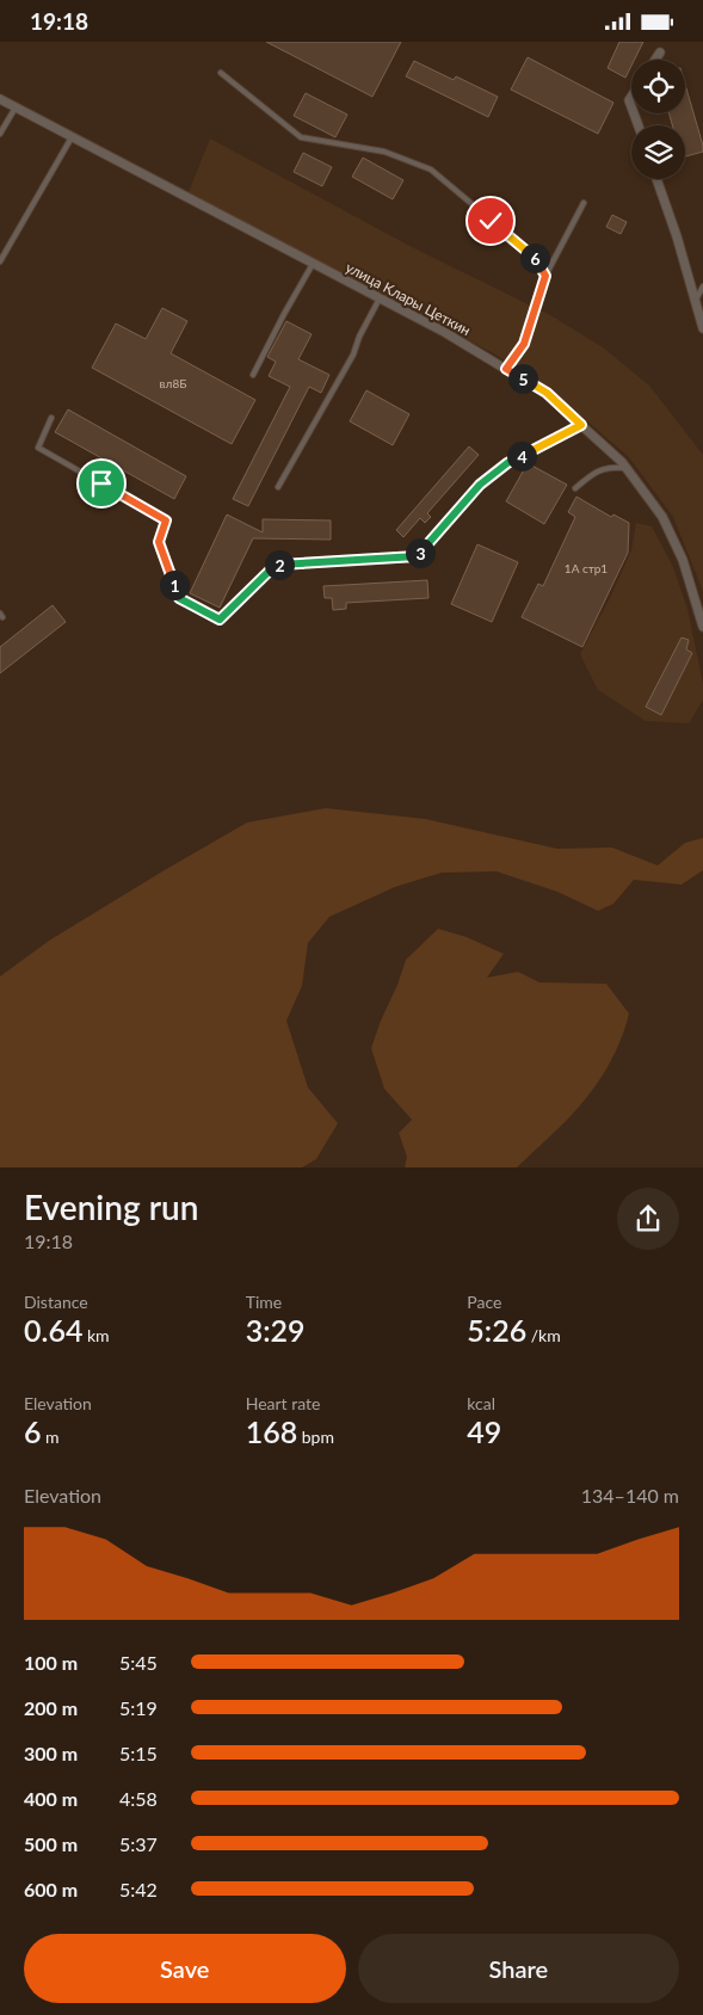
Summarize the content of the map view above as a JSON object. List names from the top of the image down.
{
  "streets": {
    "street": ["улица Клары Цеткин"]
  },
  "house_numbers": ["вл8Б", "1А стр1"],
  "page": {
    "status": "19:18",
    "pins": [
      "6",
      "5",
      "4",
      "3",
      "2",
      "1"
    ],
    "heading": ["Evening run", "19:18"],
    "stats": [
      ["Distance", "0.64 km"],
      ["Time", "3:29"],
      ["Pace", "5:26 /km"],
      ["Elevation", "6 m"],
      ["Heart rate", "168 bpm"],
      ["kcal", "49"]
    ],
    "chart": ["Elevation", "134–140 m"],
    "list": [
      {
        "name": "100 m",
        "note": "5:45"
      },
      {
        "name": "200 m",
        "note": "5:19"
      },
      {
        "name": "300 m",
        "note": "5:15"
      },
      {
        "name": "400 m",
        "note": "4:58"
      },
      {
        "name": "500 m",
        "note": "5:37"
      },
      {
        "name": "600 m",
        "note": "5:42"
      }
    ],
    "buttons": ["Save", "Share"]
  }
}
